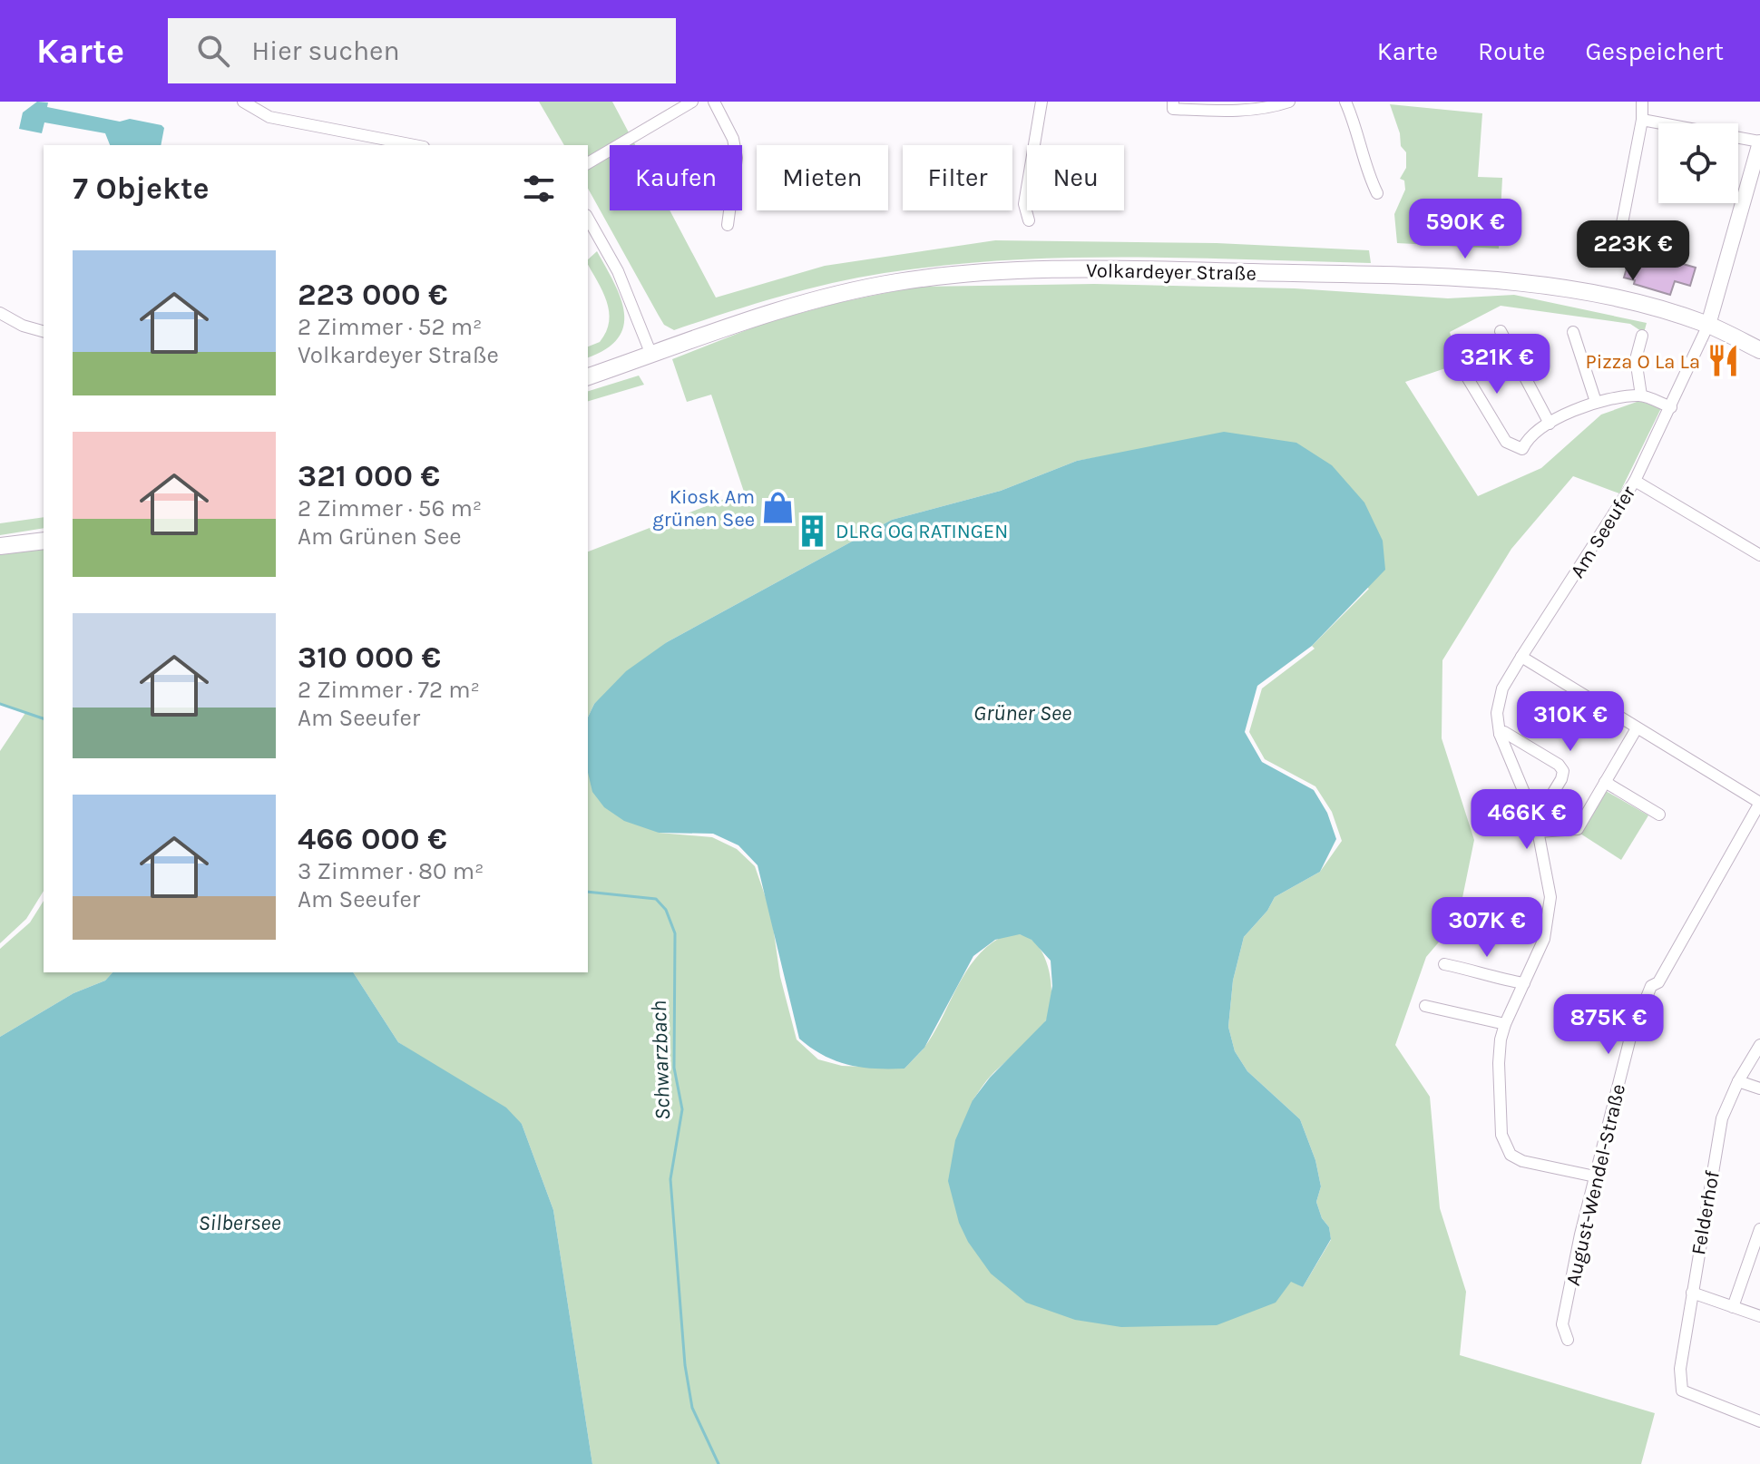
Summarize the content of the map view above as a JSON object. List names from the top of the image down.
{
  "streets": {
    "main road": ["Volkardeyer Straße"],
    "street": ["Am Seeufer", "August-Wendel-Straße", "Felderhof"]
  },
  "crossings": [
    ["Volkardeyer Straße", "Am Seeufer"],
    ["Am Seeufer", "August-Wendel-Straße"]
  ],
  "water": ["Grüner See", "Schwarzbach", "Silbersee"],
  "places": {
    "restaurant": ["Pizza O La La"],
    "shop": ["Kiosk Am grünen See"],
    "building": ["DLRG OG RATINGEN"]
  },
  "page": {
    "header": "Karte",
    "search": "Hier suchen",
    "nav": ["Karte", "Route", "Gespeichert"],
    "chip": [
      "Kaufen",
      "Mieten",
      "Filter",
      "Neu"
    ],
    "heading": "7 Objekte",
    "price": [
      "590K €",
      "223K €",
      "321K €",
      "310K €",
      "466K €",
      "307K €",
      "875K €"
    ],
    "list": [
      {
        "name": "223 000 €",
        "note": "2 Zimmer · 52 m² · Volkardeyer Straße"
      },
      {
        "name": "321 000 €",
        "note": "2 Zimmer · 56 m² · Am Grünen See"
      },
      {
        "name": "310 000 €",
        "note": "2 Zimmer · 72 m² · Am Seeufer"
      },
      {
        "name": "466 000 €",
        "note": "3 Zimmer · 80 m² · Am Seeufer"
      }
    ]
  }
}
